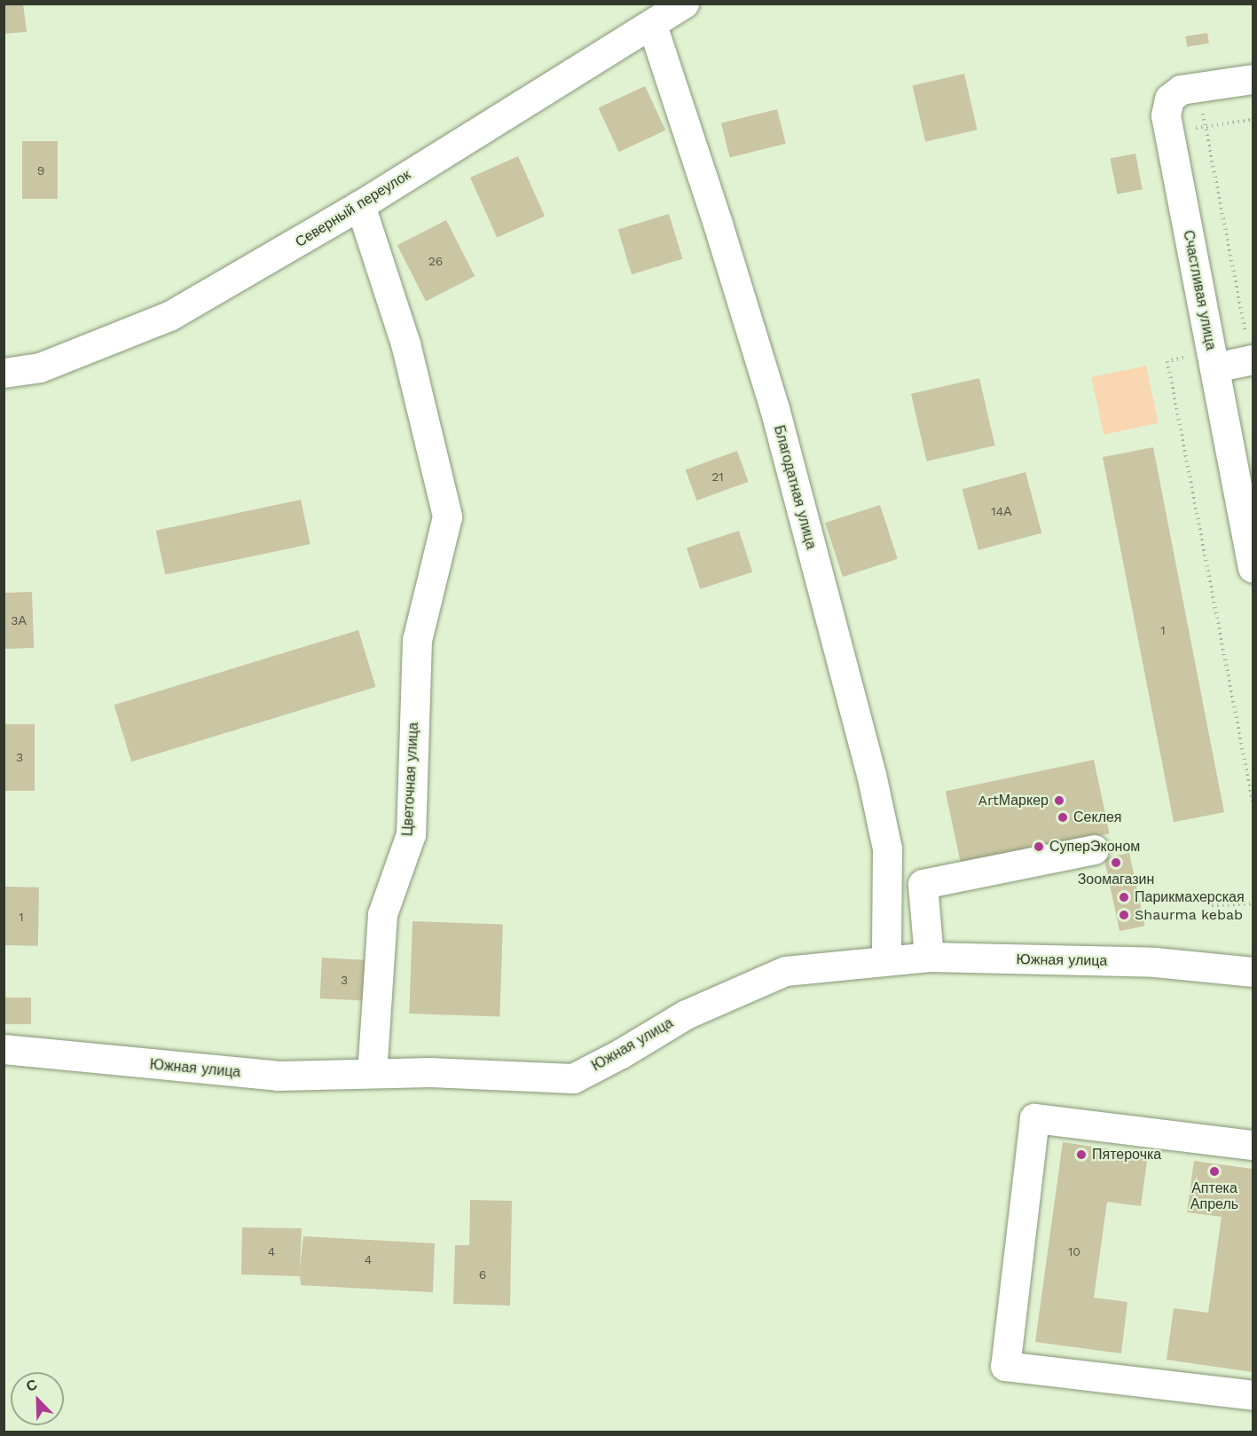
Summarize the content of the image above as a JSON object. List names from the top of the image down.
{
  "streets": {
    "street": [
      "Северный переулок",
      "Счастливая улица",
      "Благодатная улица",
      "Цветочная улица",
      "Южная улица"
    ]
  },
  "crossings": [
    ["Северный переулок", "Благодатная улица"],
    ["Северный переулок", "Цветочная улица"],
    ["Благодатная улица", "Южная улица"],
    ["Цветочная улица", "Южная улица"]
  ],
  "places": [
    "ArtМаркер",
    "Секлея",
    "СуперЭконом",
    "Зоомагазин",
    "Парикмахерская",
    "Shaurma kebab",
    "Пятерочка",
    "Аптека Апрель"
  ],
  "house_numbers": [
    "9",
    "26",
    "21",
    "14А",
    "3А",
    "1",
    "3",
    "1",
    "3",
    "4",
    "10",
    "4",
    "6"
  ],
  "north": "top left"
}
